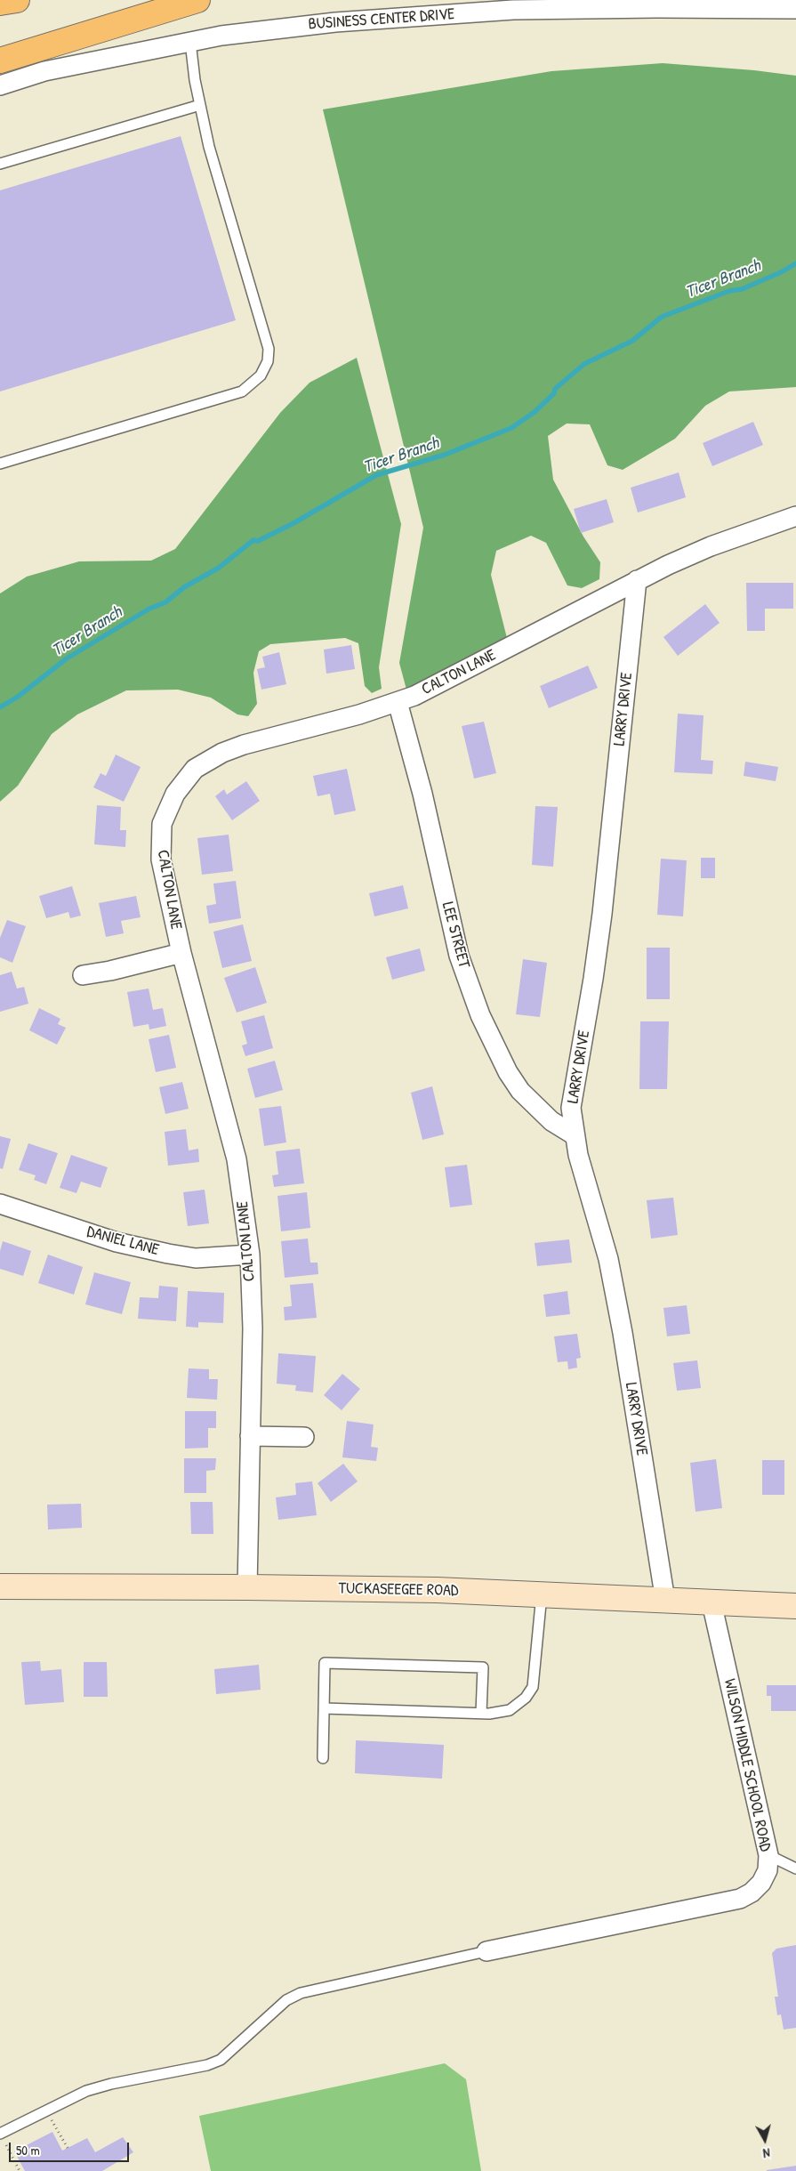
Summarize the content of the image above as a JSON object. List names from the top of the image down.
{
  "streets": {
    "street": [
      "BUSINESS CENTER DRIVE",
      "CALTON LANE",
      "LARRY DRIVE",
      "LEE STREET",
      "DANIEL LANE",
      "TUCKASEEGEE ROAD",
      "WILSON MIDDLE SCHOOL ROAD"
    ]
  },
  "crossings": [
    ["CALTON LANE", "LARRY DRIVE"],
    ["CALTON LANE", "LEE STREET"],
    ["CALTON LANE", "DANIEL LANE"],
    ["CALTON LANE", "TUCKASEEGEE ROAD"],
    ["LARRY DRIVE", "LEE STREET"],
    ["LARRY DRIVE", "TUCKASEEGEE ROAD"],
    ["TUCKASEEGEE ROAD", "WILSON MIDDLE SCHOOL ROAD"]
  ],
  "water": ["Ticer Branch"],
  "scale_bar": "50 m",
  "north": "bottom"
}
